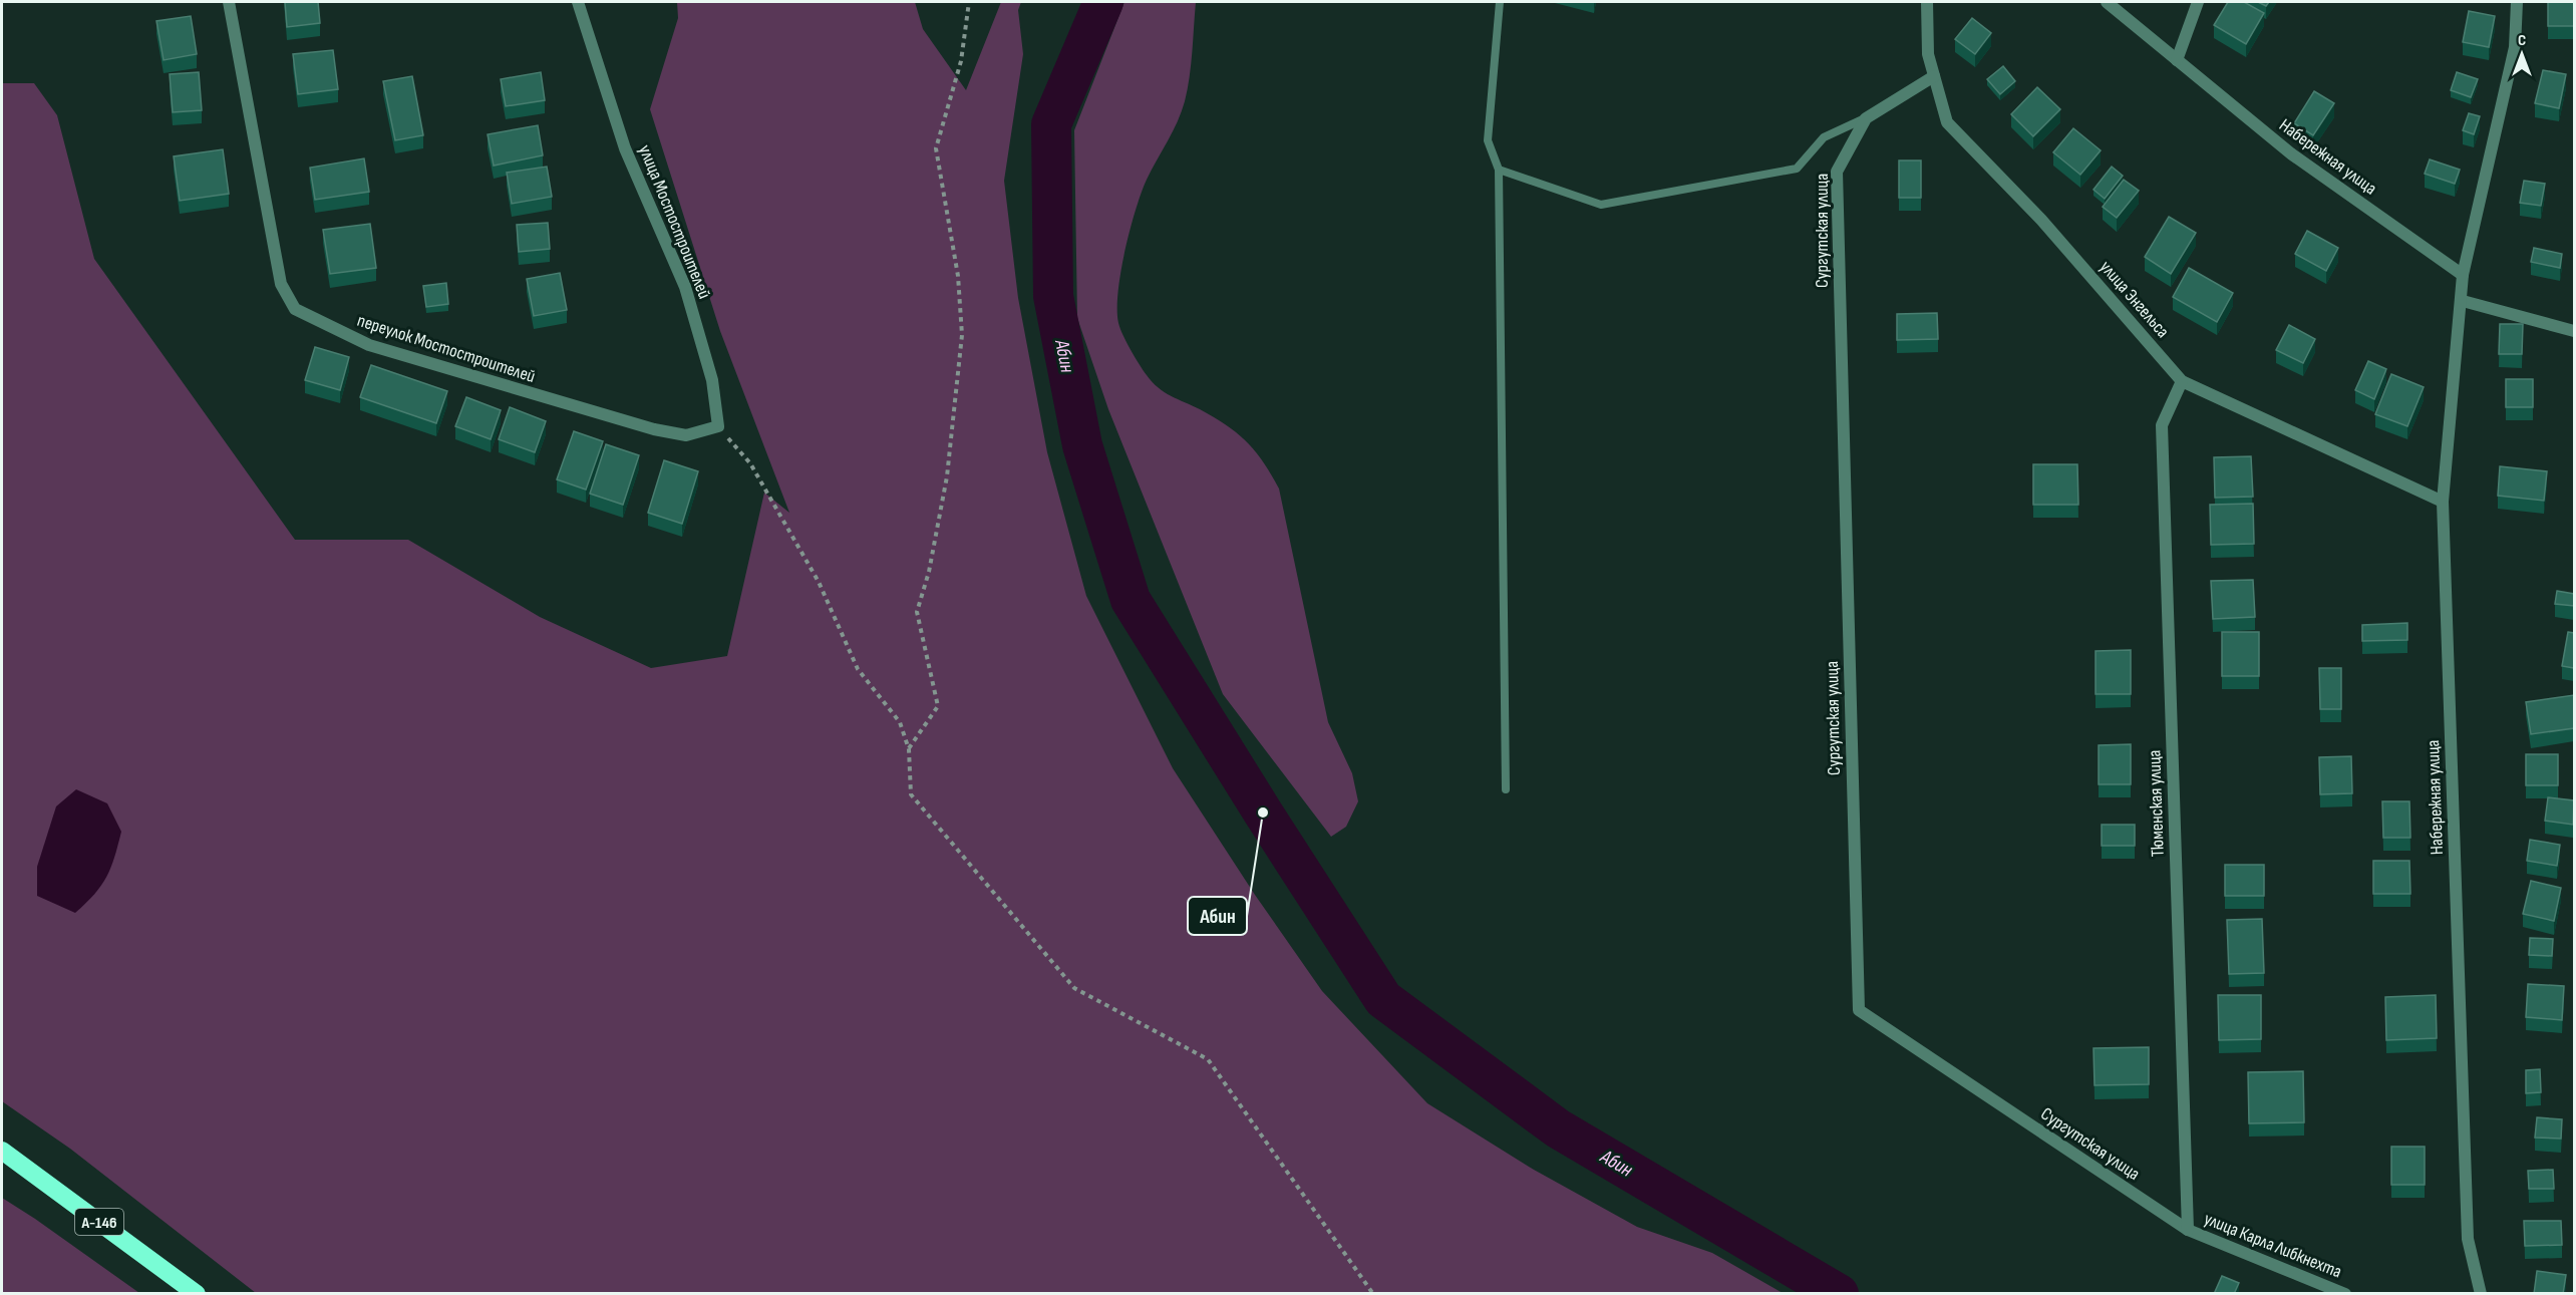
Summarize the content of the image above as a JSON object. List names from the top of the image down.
{
  "streets": {
    "highway": ["А-146"],
    "street": [
      "Набережная улица",
      "улица Мостостроителей",
      "Сургутская улица",
      "улица Энгельса",
      "переулок Мостостроителей",
      "Тюменская улица",
      "улица Карла Либкнехта"
    ]
  },
  "crossings": [
    ["Набережная улица", "улица Энгельса"],
    ["улица Мостостроителей", "переулок Мостостроителей"],
    ["Сургутская улица", "улица Энгельса"],
    ["Сургутская улица", "Тюменская улица"],
    ["Сургутская улица", "улица Карла Либкнехта"],
    ["улица Энгельса", "Тюменская улица"],
    ["Тюменская улица", "улица Карла Либкнехта"]
  ],
  "water": ["Абин"],
  "places": ["Абин"],
  "north": "top"
}
